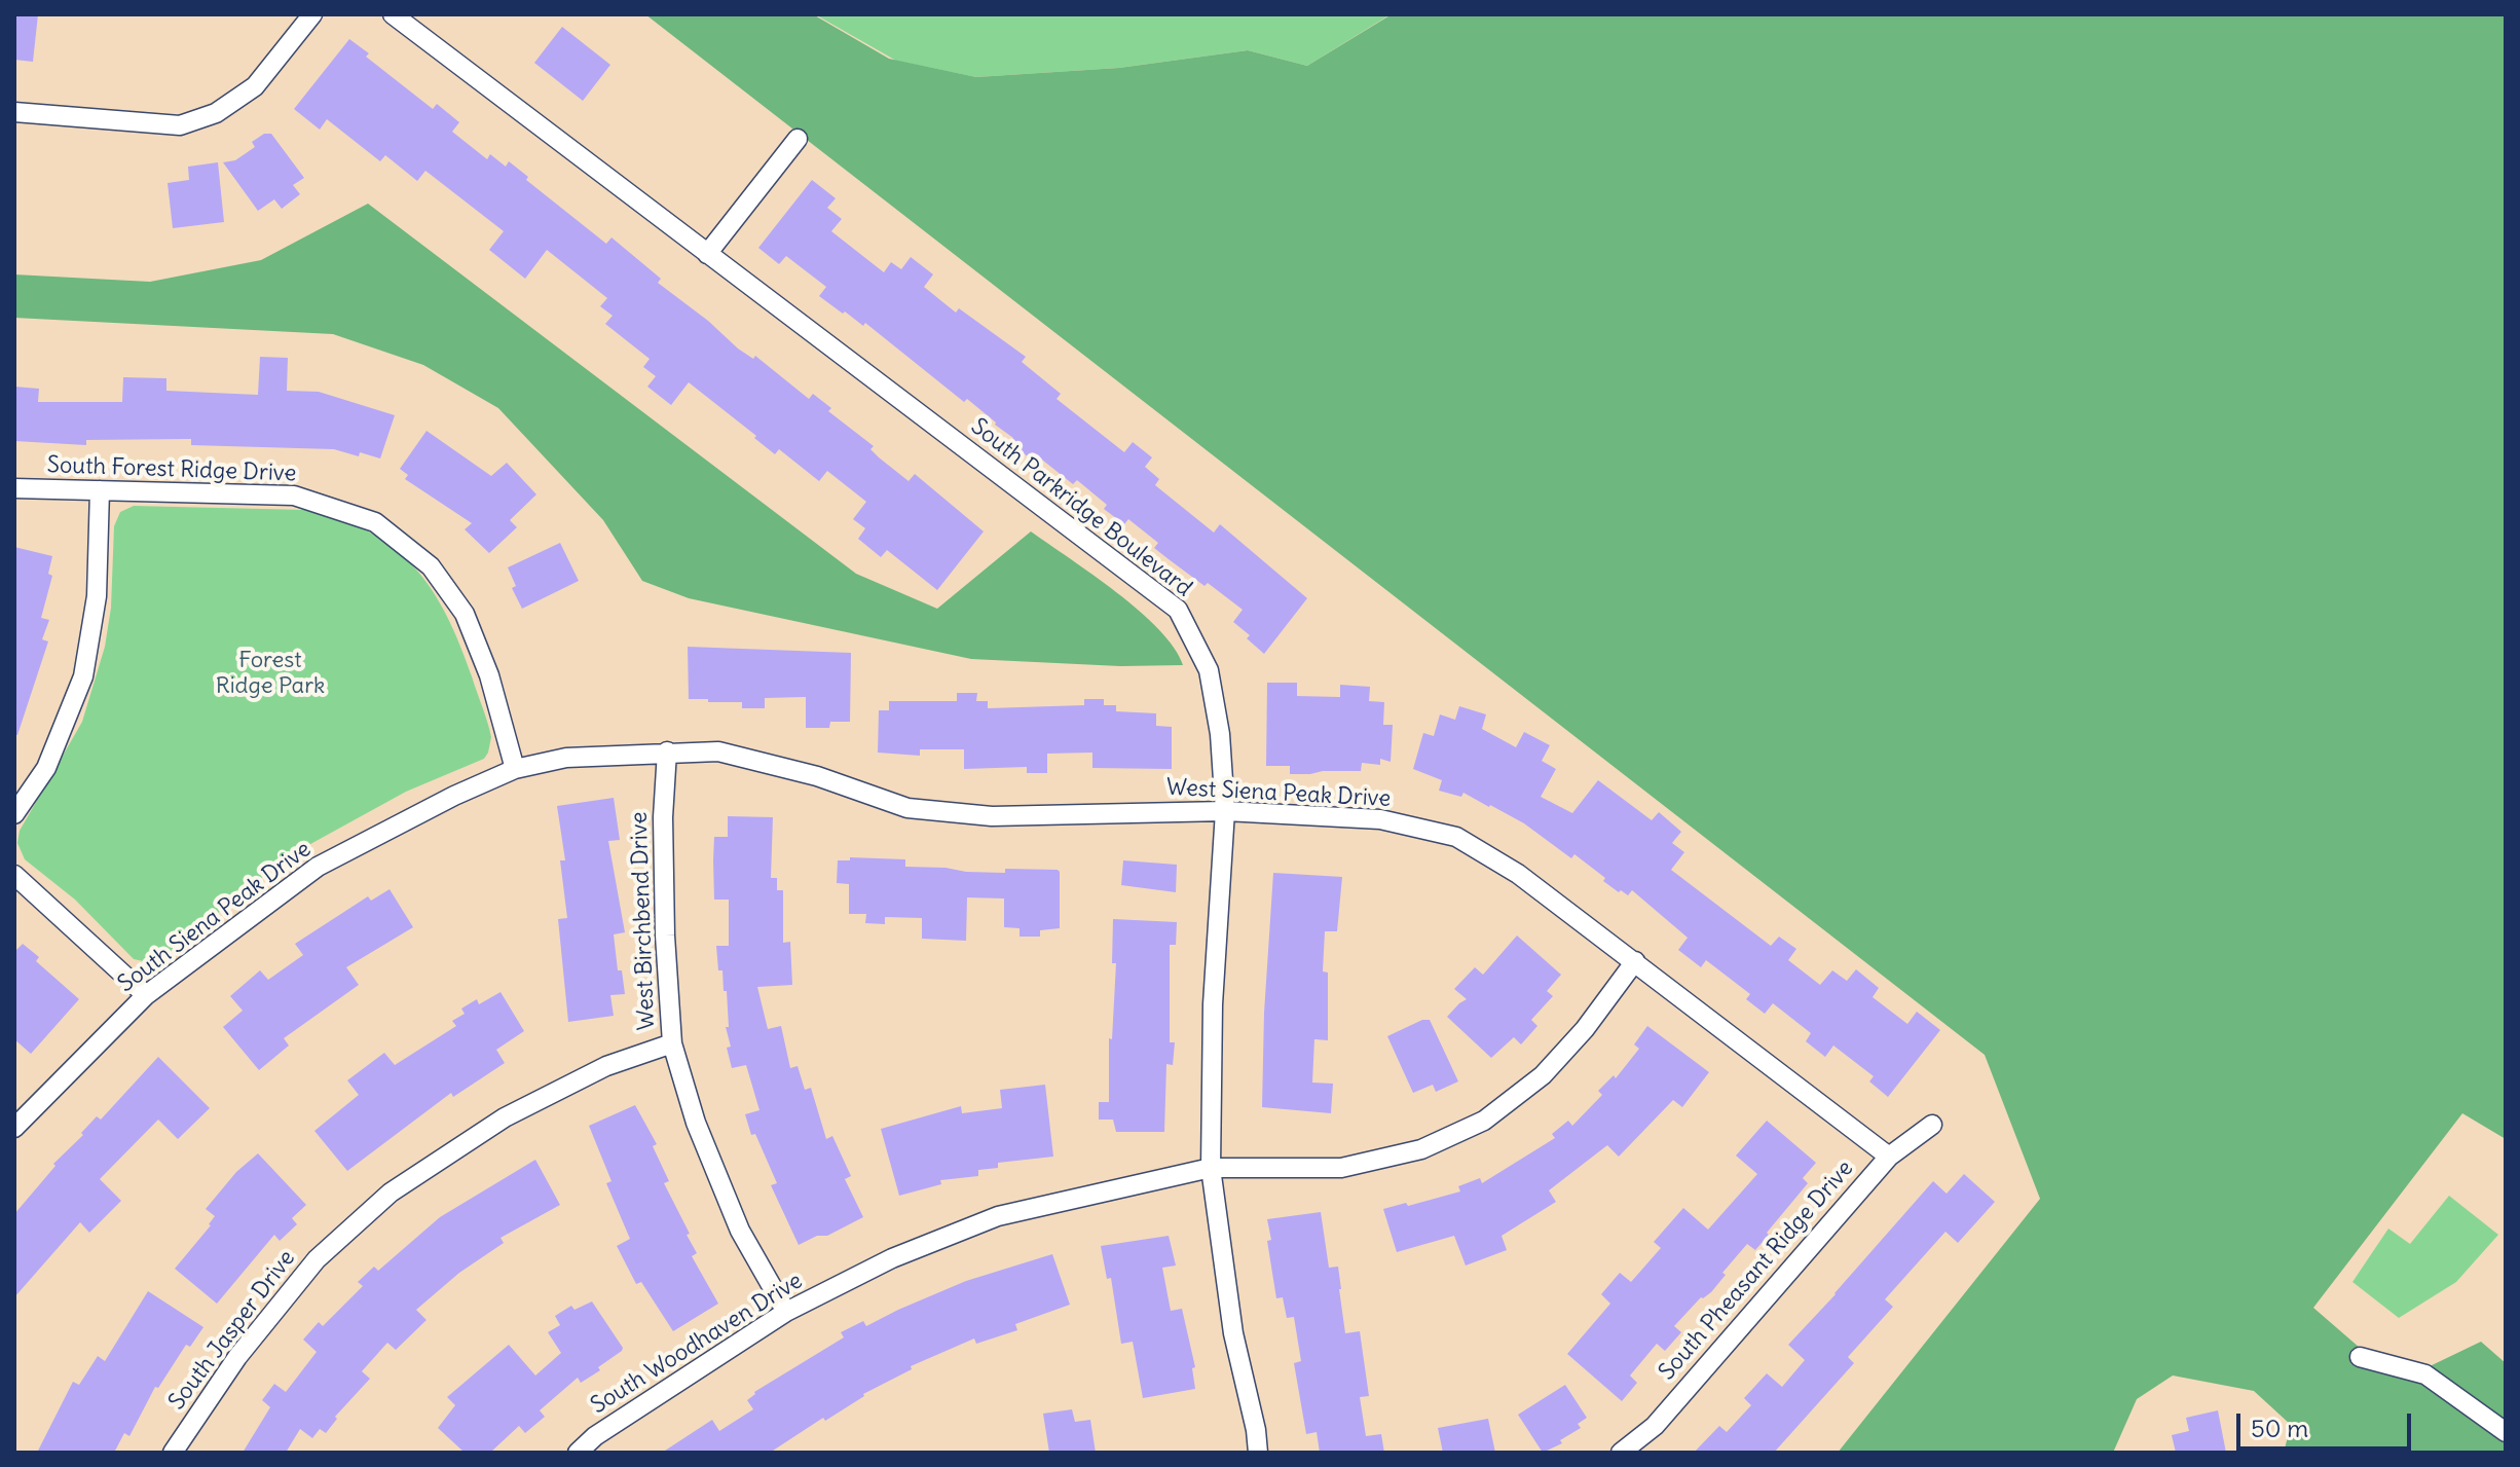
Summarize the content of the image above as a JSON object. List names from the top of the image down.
{
  "streets": {
    "street": [
      "South Forest Ridge Drive",
      "South Parkridge Boulevard",
      "West Siena Peak Drive",
      "South Siena Peak Drive",
      "West Birchbend Drive",
      "South Pheasant Ridge Drive",
      "South Jasper Drive",
      "South Woodhaven Drive"
    ]
  },
  "crossings": [
    ["South Forest Ridge Drive", "South Siena Peak Drive"],
    ["South Parkridge Boulevard", "West Siena Peak Drive"],
    ["South Parkridge Boulevard", "South Woodhaven Drive"],
    ["West Siena Peak Drive", "South Siena Peak Drive"],
    ["West Siena Peak Drive", "West Birchbend Drive"],
    ["West Siena Peak Drive", "South Pheasant Ridge Drive"],
    ["West Siena Peak Drive", "South Woodhaven Drive"],
    ["South Siena Peak Drive", "West Birchbend Drive"],
    ["West Birchbend Drive", "South Jasper Drive"],
    ["West Birchbend Drive", "South Woodhaven Drive"]
  ],
  "parks": ["Forest Ridge Park"],
  "scale_bar": "50 m"
}
